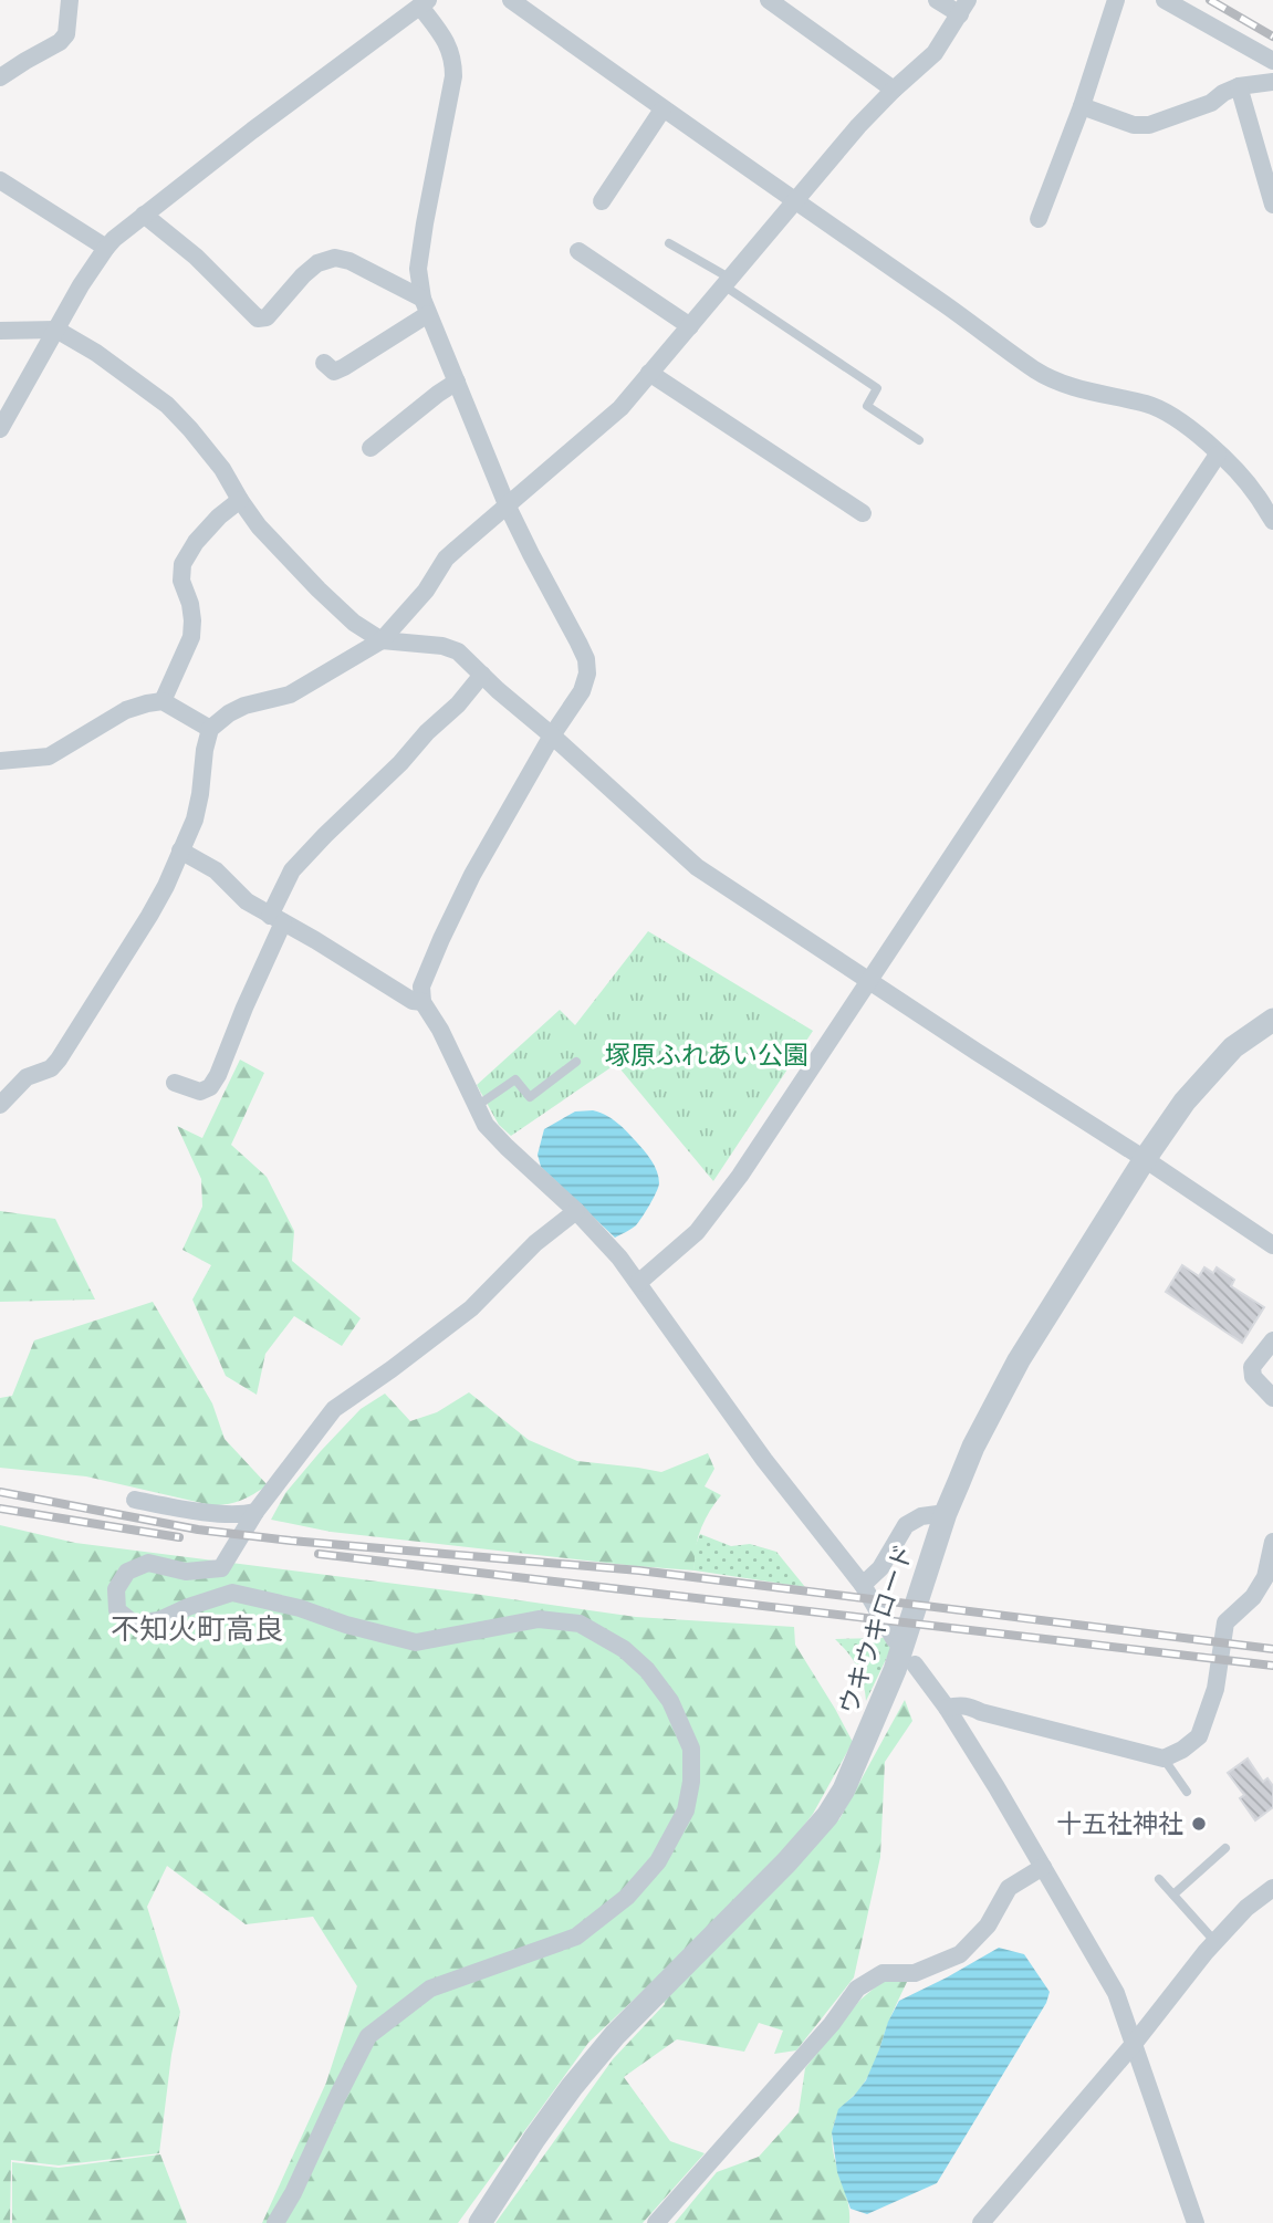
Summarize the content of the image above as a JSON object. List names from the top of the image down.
{
  "streets": {
    "street": ["ウキウキロード"]
  },
  "districts": ["不知火町高良"],
  "parks": ["塚原ふれあい公園"],
  "places": ["十五社神社"]
}
